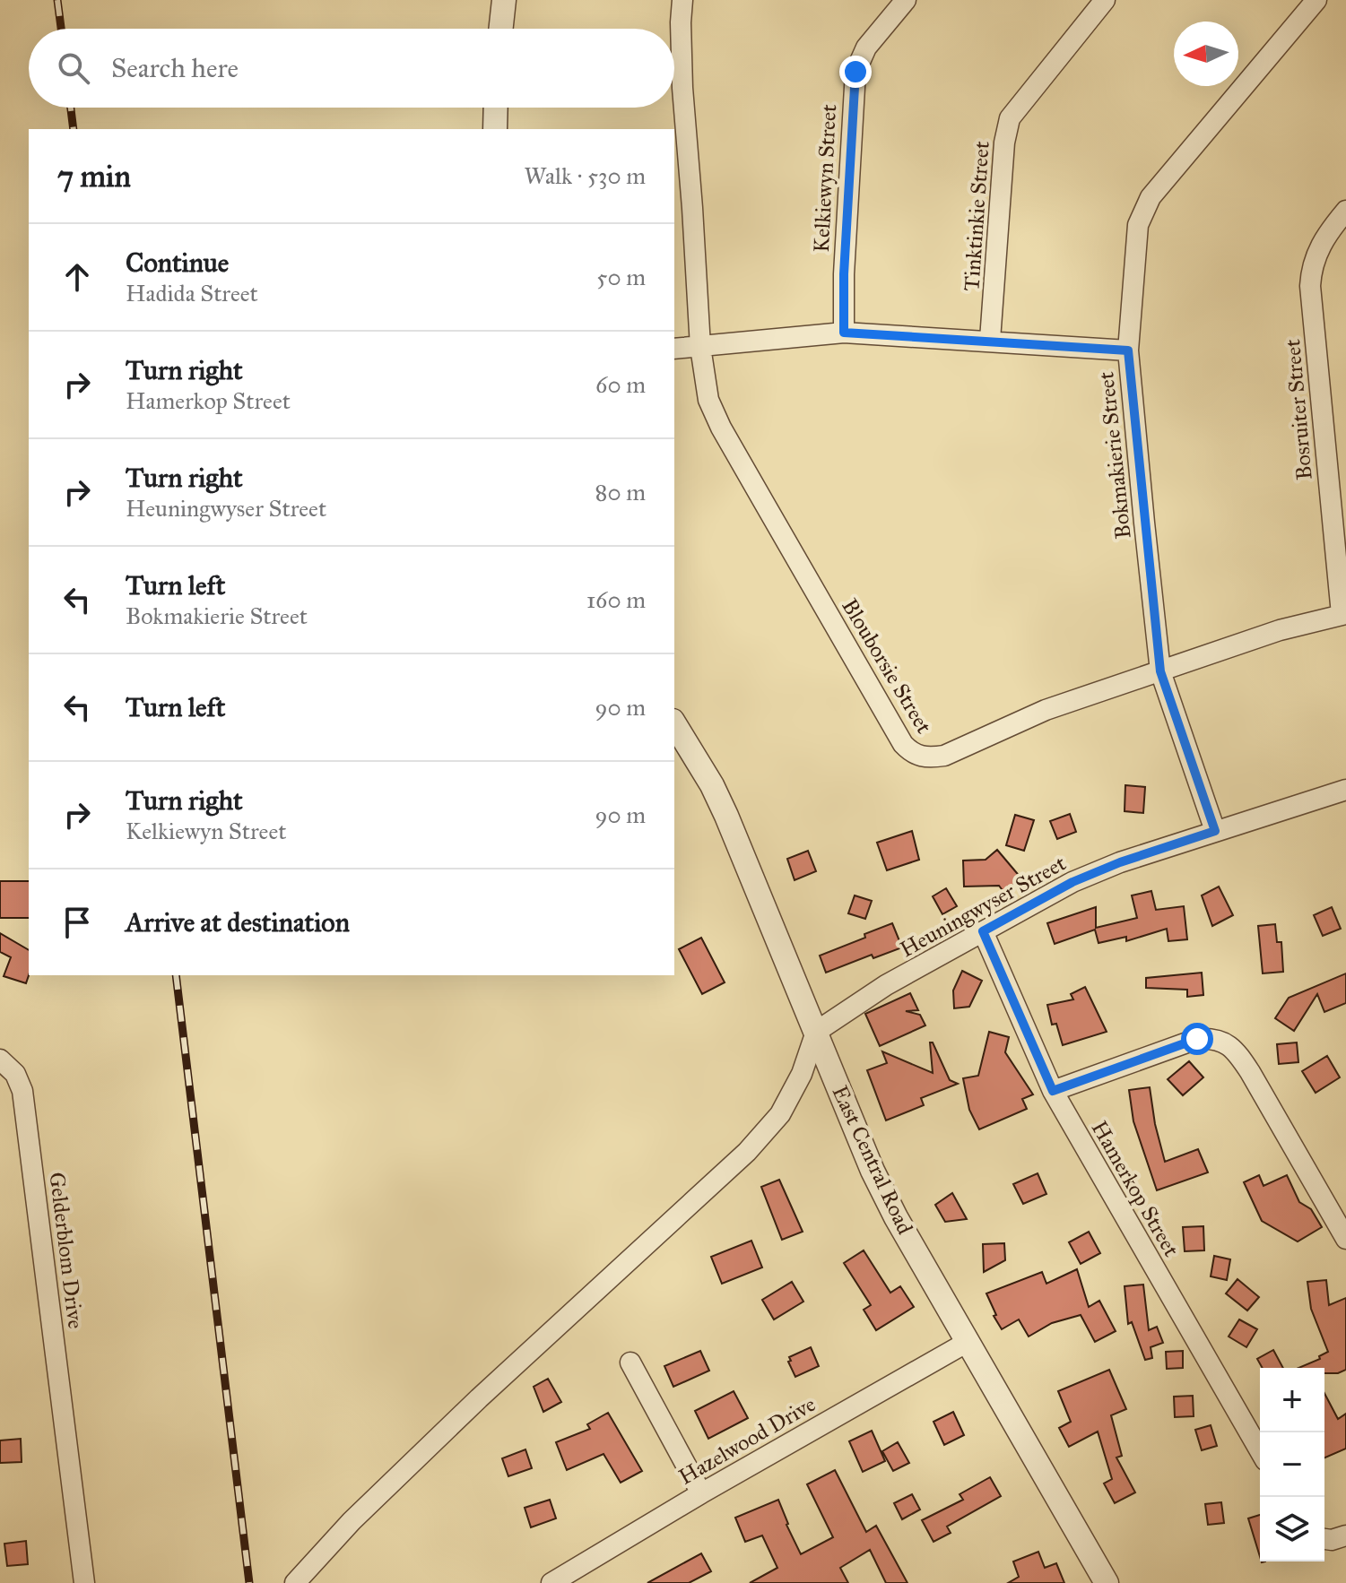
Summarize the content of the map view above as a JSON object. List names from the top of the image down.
{
  "streets": {
    "street": [
      "Kelkiewyn Street",
      "Tinktinkie Street",
      "Bosruiter Street",
      "Bokmakierie Street",
      "Blouborsie Street",
      "Heuningwyser Street",
      "East Central Road",
      "Hamerkop Street",
      "Gelderblom Drive",
      "Hazelwood Drive"
    ]
  },
  "crossings": [
    ["Bosruiter Street", "Blouborsie Street"],
    ["Bokmakierie Street", "Blouborsie Street"],
    ["Bokmakierie Street", "Heuningwyser Street"],
    ["Heuningwyser Street", "East Central Road"],
    ["Heuningwyser Street", "Hamerkop Street"],
    ["East Central Road", "Hazelwood Drive"]
  ],
  "north": "left",
  "page": {
    "search": "Search here",
    "heading": ["7 min", "Walk · 530 m"],
    "list": [
      ["Continue", "Hadida Street", "50 m"],
      ["Turn right", "Hamerkop Street", "60 m"],
      ["Turn right", "Heuningwyser Street", "80 m"],
      ["Turn left", "Bokmakierie Street", "160 m"],
      ["Turn left", "90 m"],
      ["Turn right", "Kelkiewyn Street", "90 m"],
      "Arrive at destination"
    ],
    "map_buttons": ["+", "−"]
  }
}
